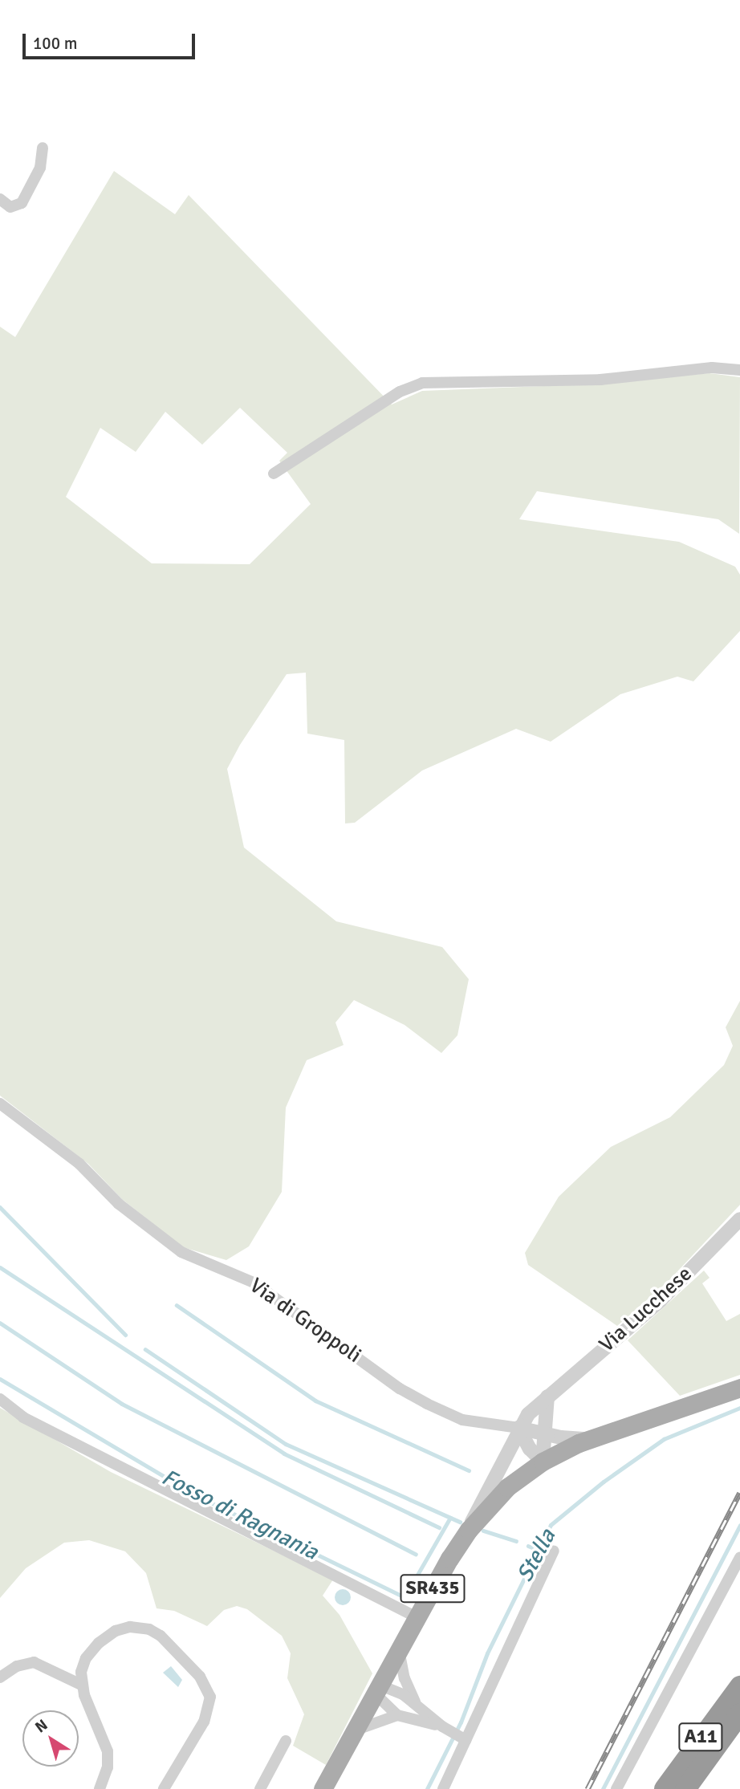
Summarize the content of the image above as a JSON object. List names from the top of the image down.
{
  "streets": {
    "highway": ["A11"],
    "main road": ["SR435"],
    "street": ["Via Lucchese", "Via di Groppoli"]
  },
  "crossings": [
    ["Via Lucchese", "Via di Groppoli"],
    ["Via Lucchese", "SR435"]
  ],
  "water": ["Fosso di Ragnania", "Stella"],
  "scale_bar": "100 m",
  "north": "top left"
}
